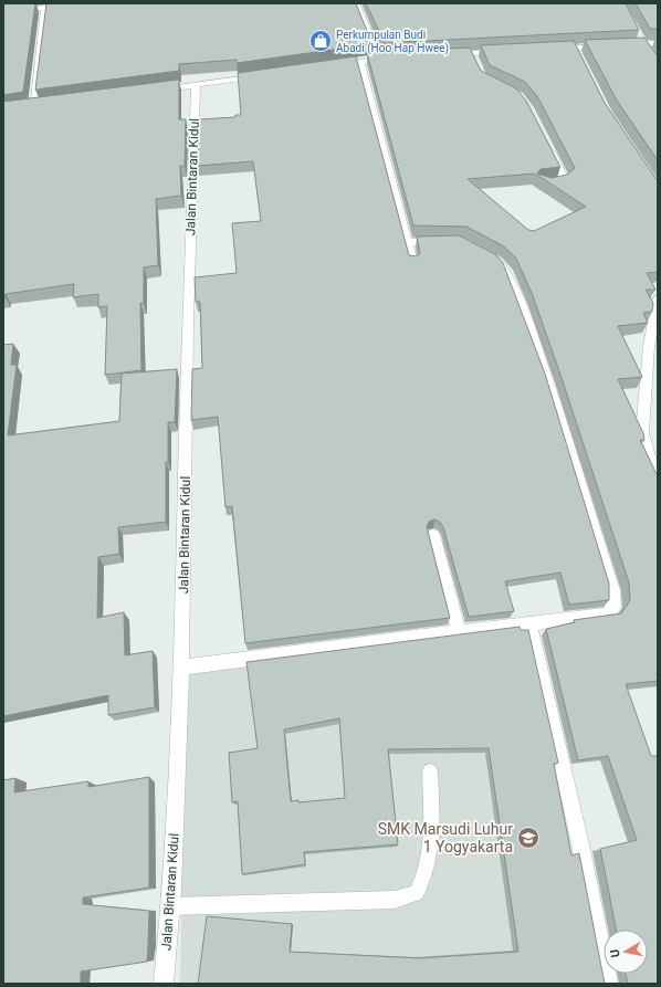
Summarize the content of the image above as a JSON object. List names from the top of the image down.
{
  "streets": {
    "street": ["Jalan Bintaran Kidul"]
  },
  "places": {
    "shop": ["Perkumpulan Budi Abadi (Hoo Hap Hwee)"],
    "school or university": ["SMK Marsudi Luhur 1 Yogyakarta"]
  },
  "north": "left"
}
